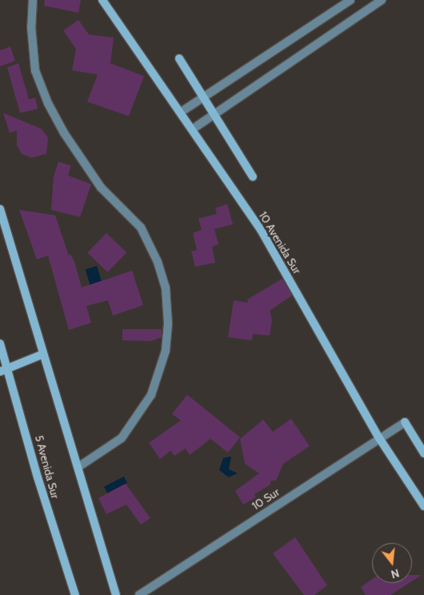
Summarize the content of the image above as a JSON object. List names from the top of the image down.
{
  "streets": {
    "street": ["10 Avenida Sur", "5 Avenida Sur", "10 Sur"]
  },
  "crossings": [
    ["10 Avenida Sur", "10 Sur"]
  ],
  "north": "bottom"
}
